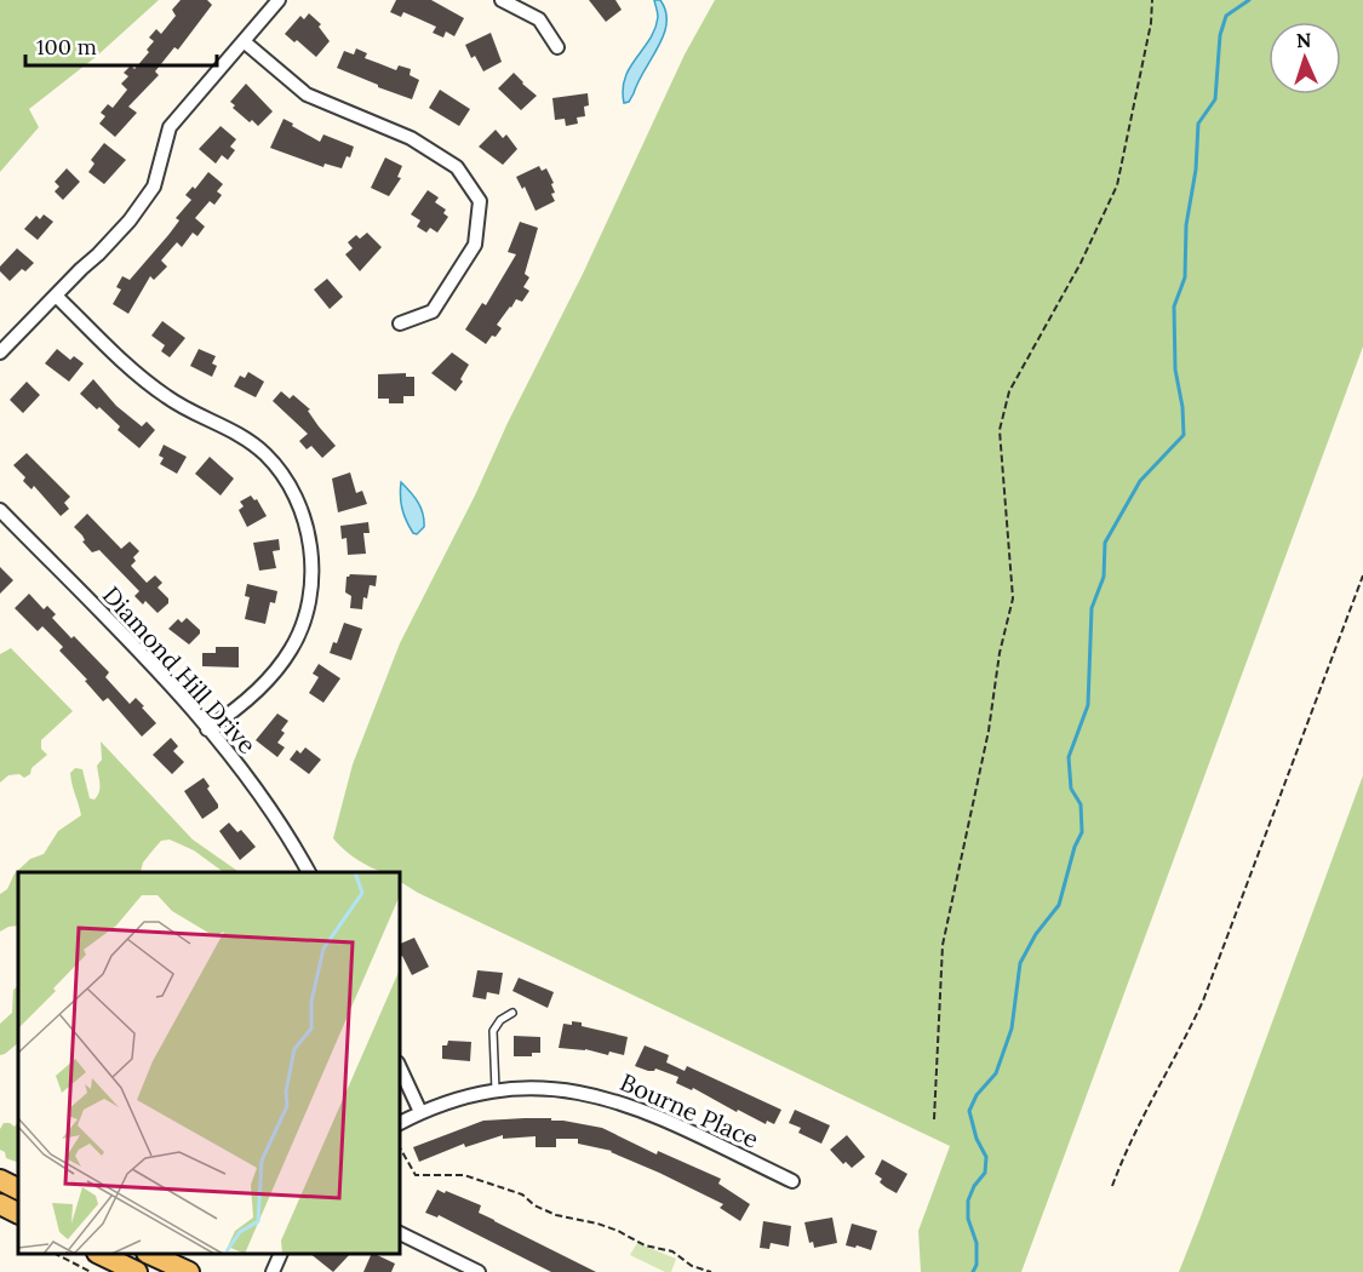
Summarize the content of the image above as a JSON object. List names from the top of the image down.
{
  "streets": {
    "street": ["Diamond Hill Drive", "Bourne Place"]
  },
  "scale_bar": "100 m",
  "north": "top"
}
